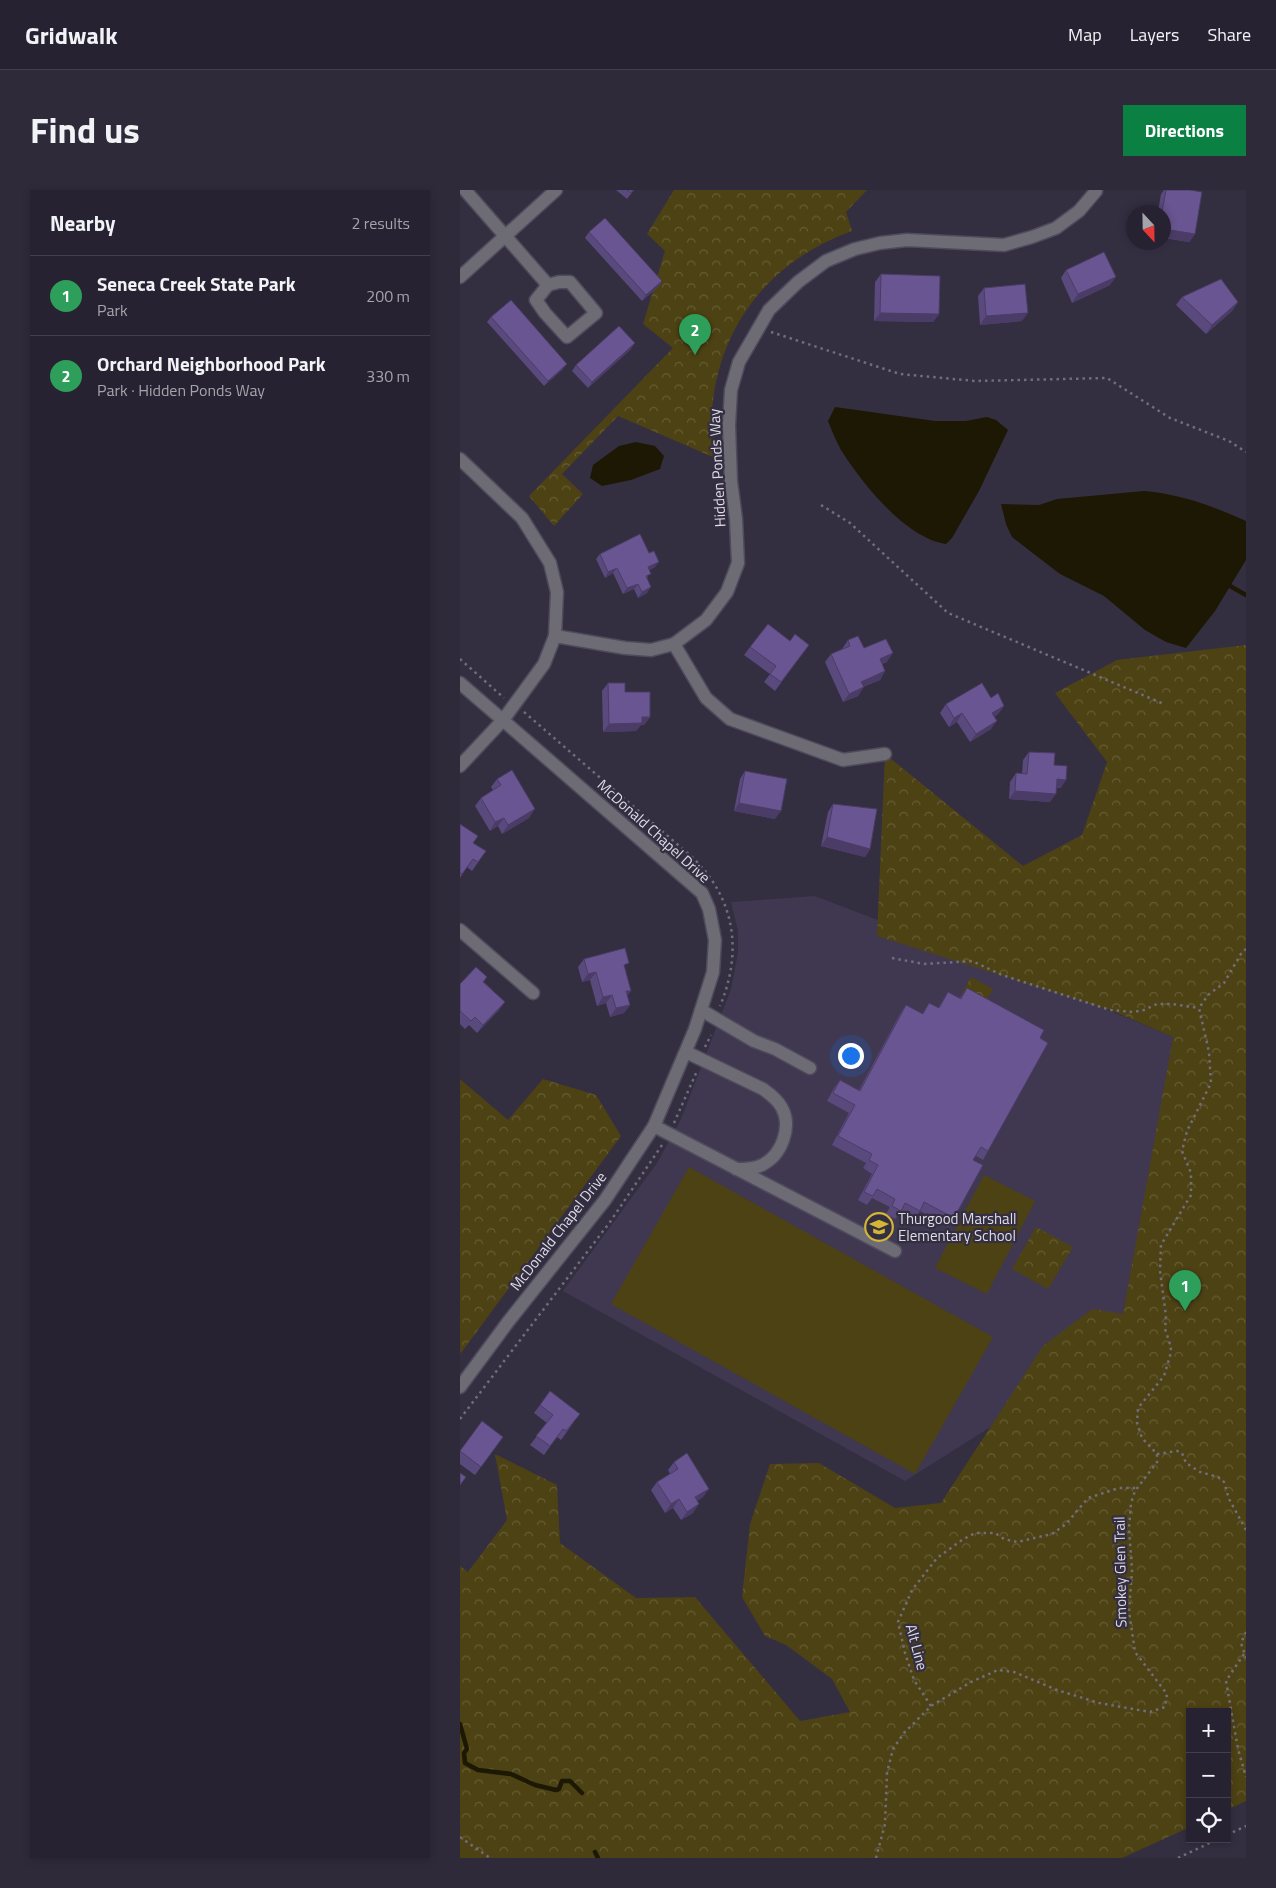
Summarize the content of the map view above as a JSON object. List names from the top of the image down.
{
  "streets": {
    "street": ["Hidden Ponds Way", "McDonald Chapel Drive"],
    "path": ["Smokey Glen Trail", "Alt Line"]
  },
  "crossings": [
    ["Smokey Glen Trail", "Alt Line"]
  ],
  "places": {
    "school or university": ["Thurgood Marshall Elementary School"]
  },
  "north": "bottom",
  "page": {
    "header": "Gridwalk",
    "nav": ["Map", "Layers", "Share"],
    "title": "Find us",
    "buttons": "Directions",
    "heading": ["Nearby", "2 results"],
    "list": [
      {
        "mark": "1",
        "name": "Seneca Creek State Park",
        "note": "Park",
        "value": "200 m"
      },
      {
        "mark": "2",
        "name": "Orchard Neighborhood Park",
        "note": "Park · Hidden Ponds Way",
        "value": "330 m"
      }
    ],
    "pins": ["2", "1"],
    "map_buttons": ["+", "−"]
  }
}
